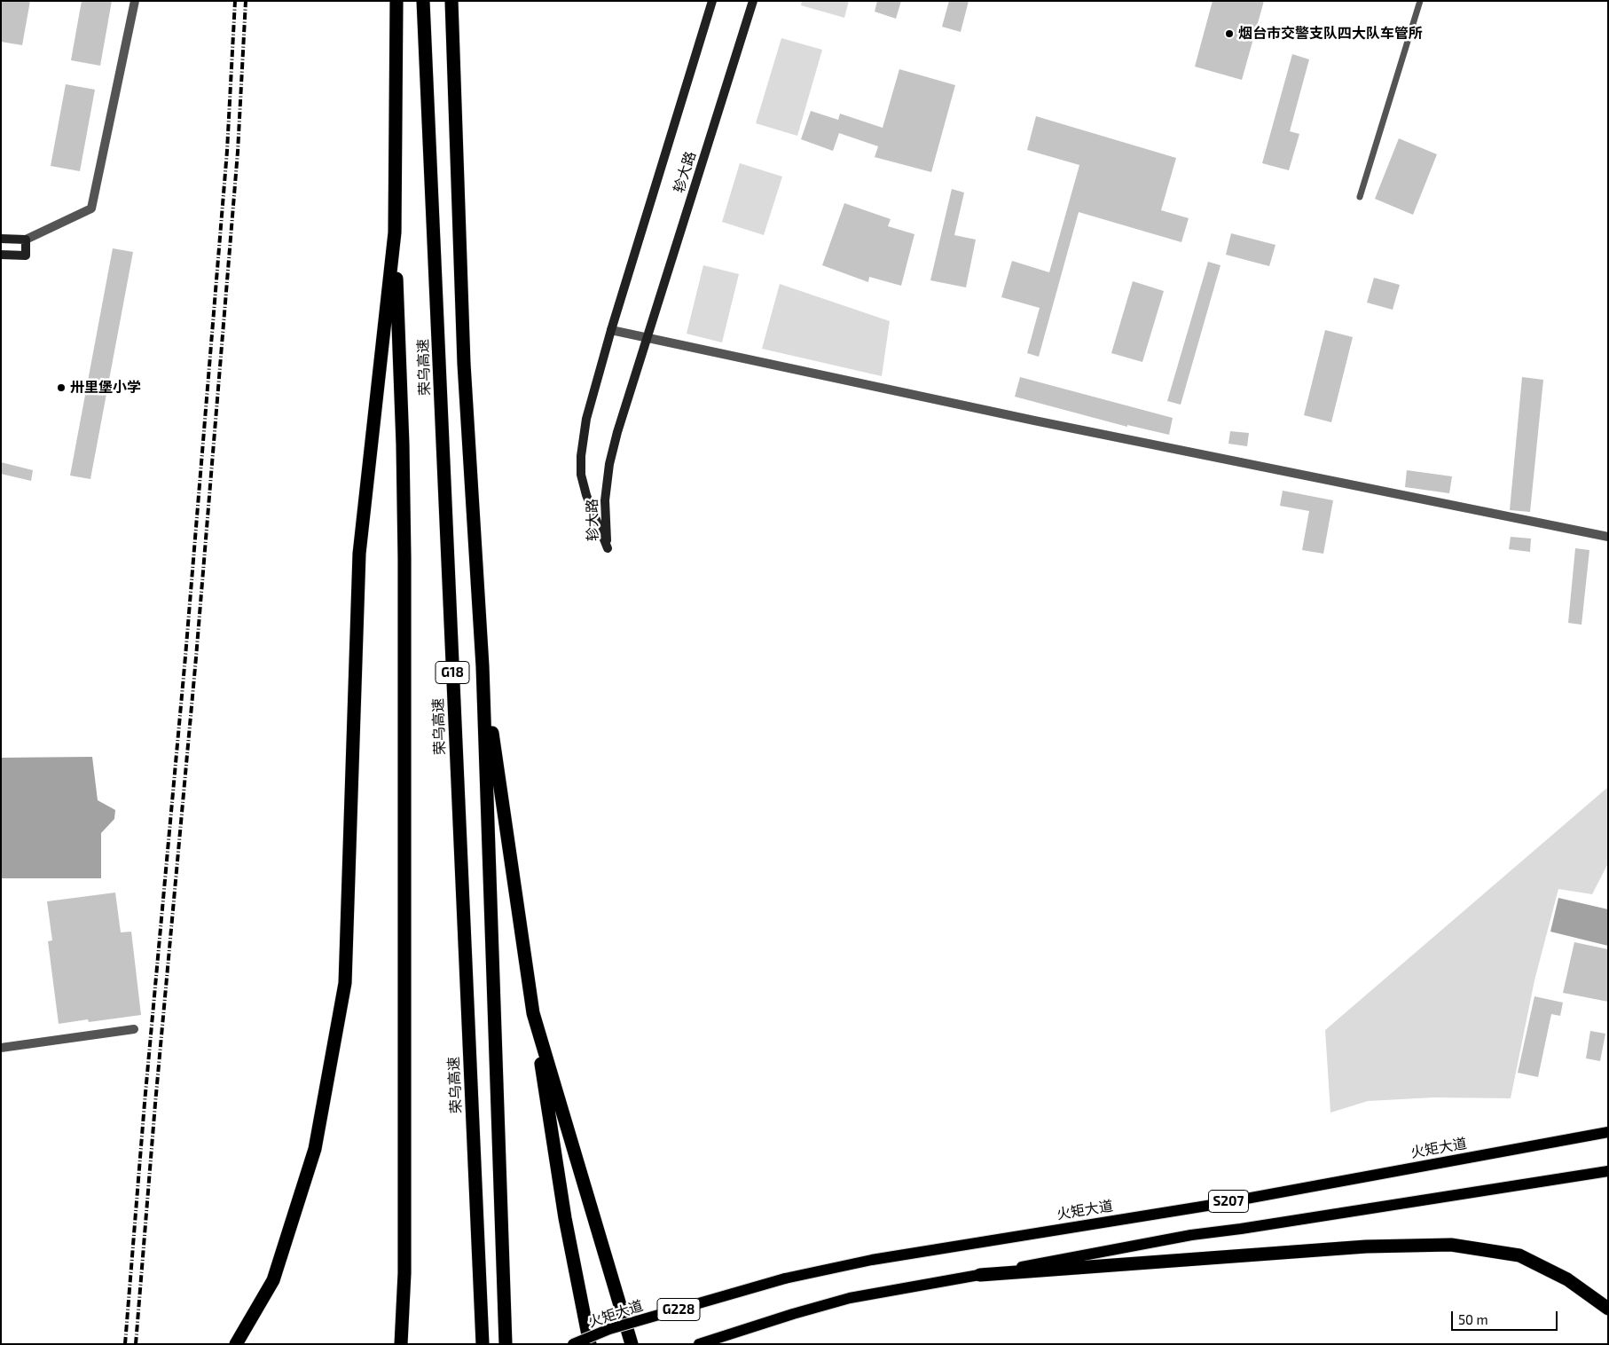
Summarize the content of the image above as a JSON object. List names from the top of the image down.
{
  "streets": {
    "highway": ["荣乌高速", "G18"],
    "main road": [
      "轸大路",
      "火矩大道",
      "S207",
      "G228"
    ]
  },
  "places": ["烟台市交警支队四大队车管所", "卅里堡小学"],
  "scale_bar": "50 m"
}
